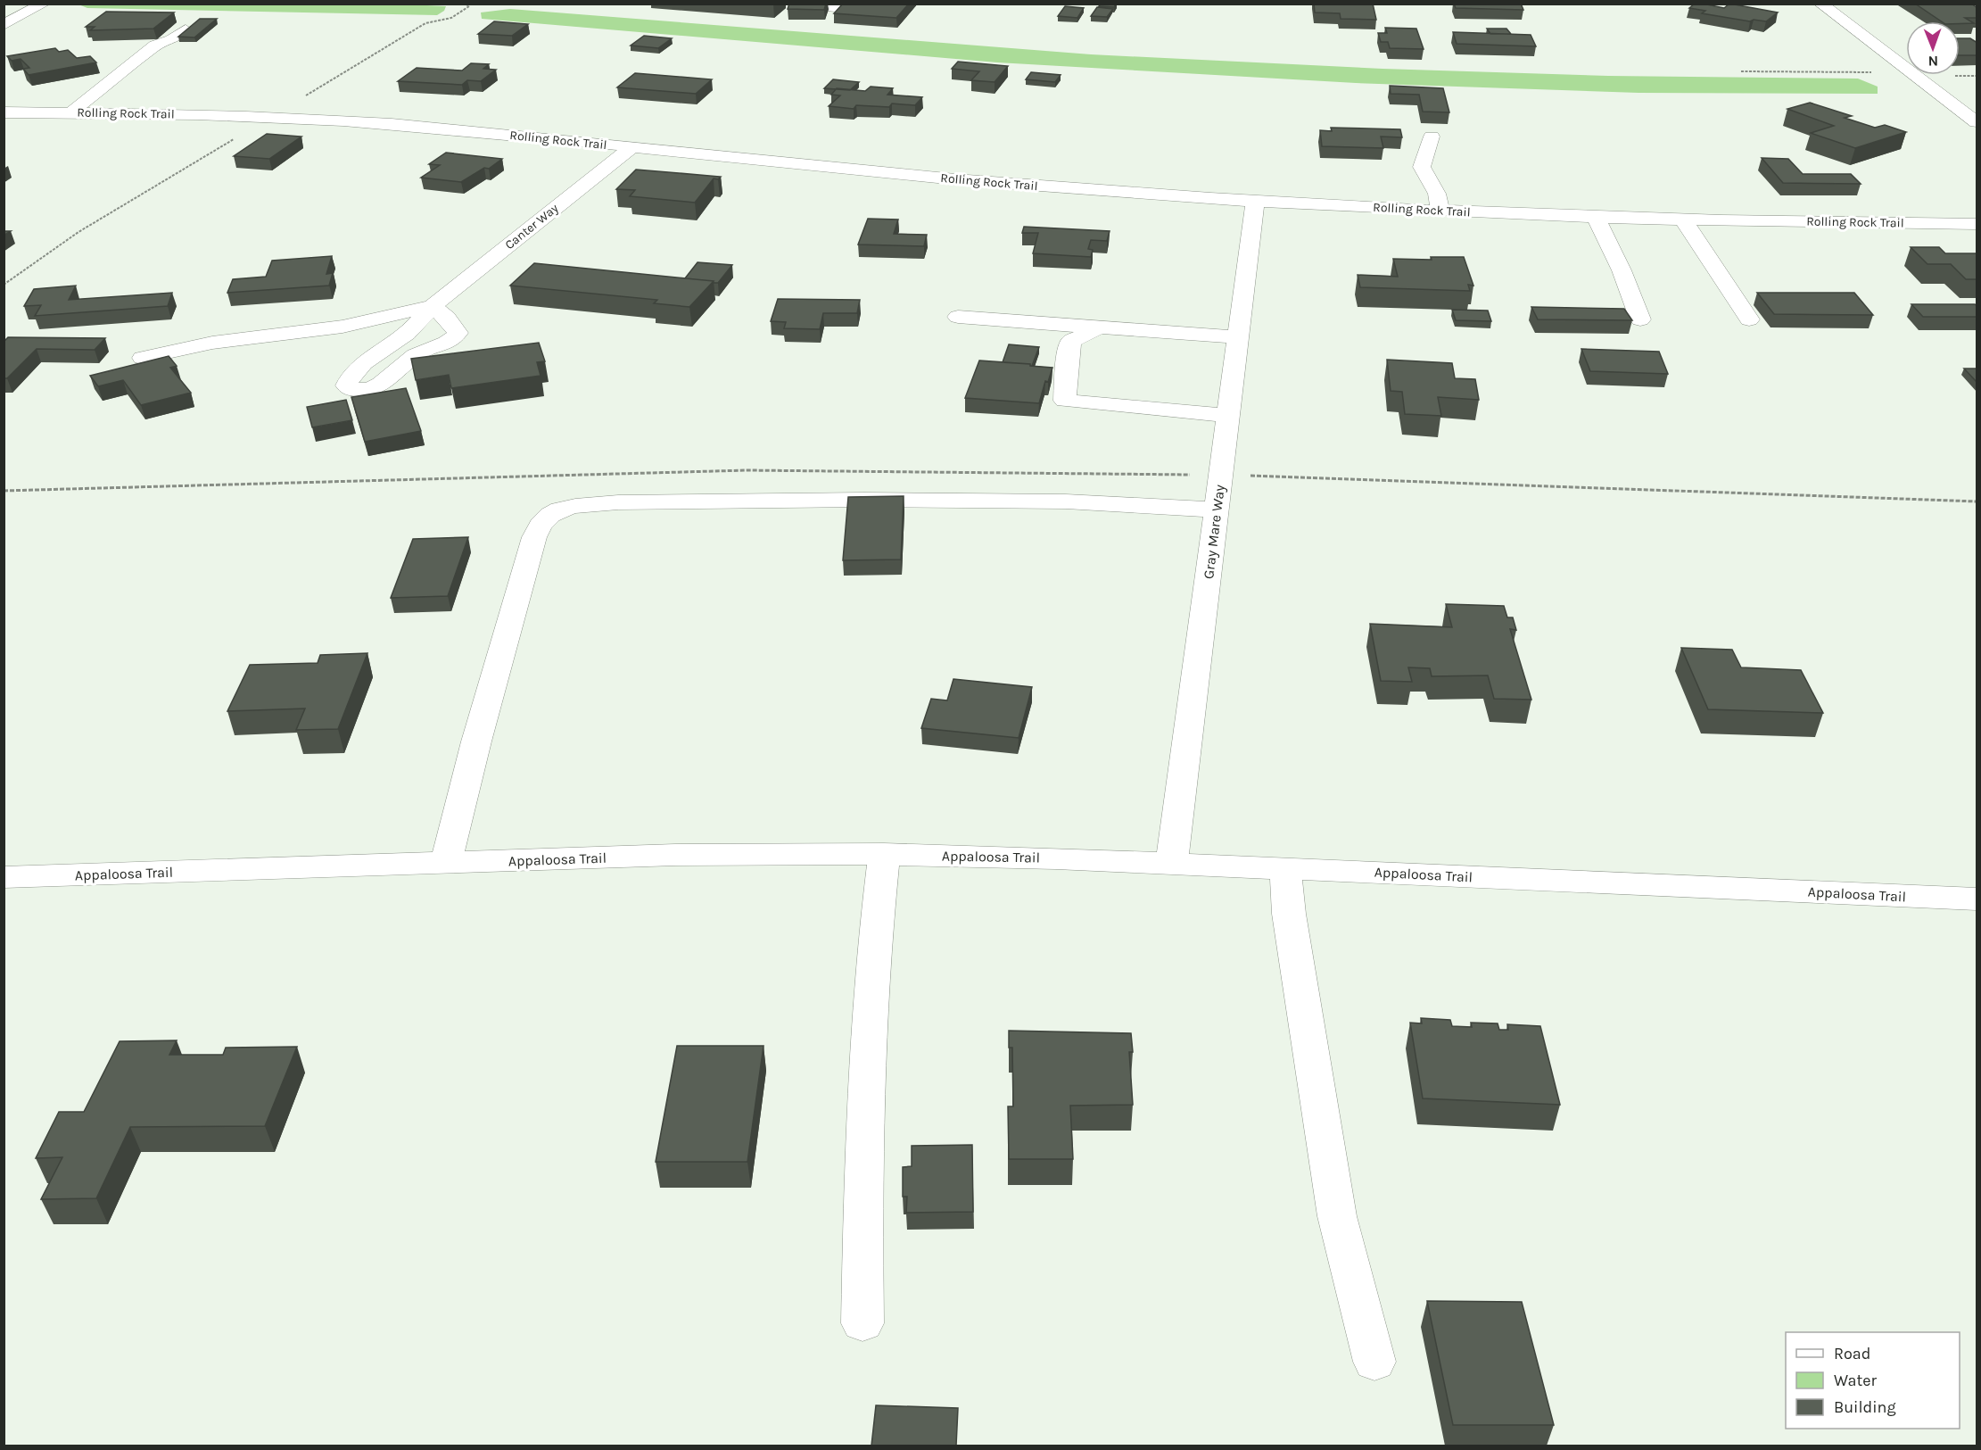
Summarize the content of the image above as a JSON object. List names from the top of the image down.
{
  "streets": {
    "street": [
      "Rolling Rock Trail",
      "Canter Way",
      "Gray Mare Way",
      "Appaloosa Trail"
    ]
  },
  "crossings": [
    ["Rolling Rock Trail", "Canter Way"],
    ["Rolling Rock Trail", "Gray Mare Way"],
    ["Gray Mare Way", "Appaloosa Trail"]
  ],
  "legend": ["Road", "Water", "Building"],
  "north": "bottom"
}
